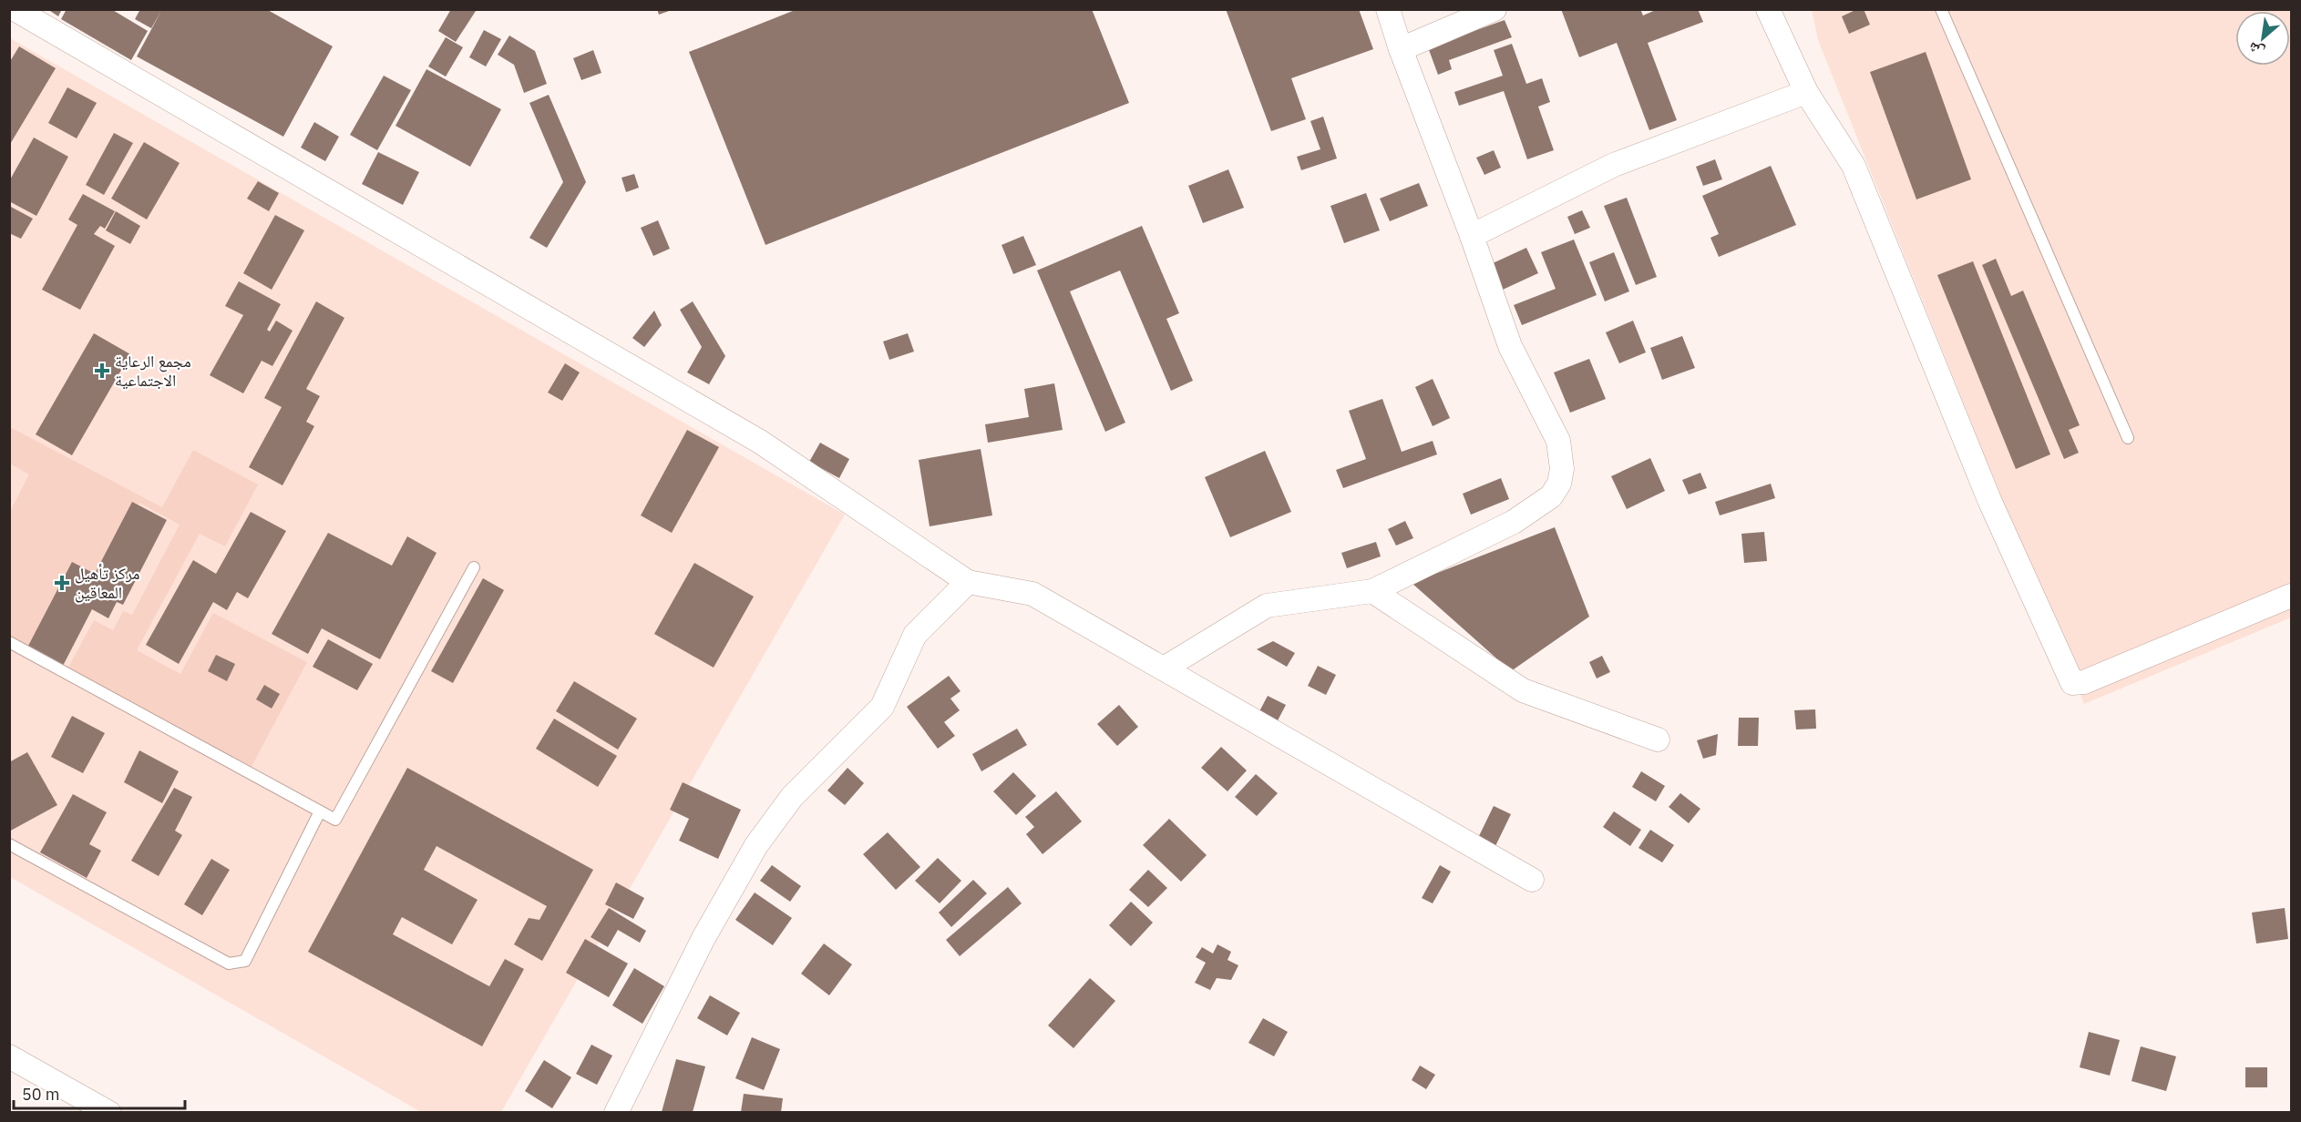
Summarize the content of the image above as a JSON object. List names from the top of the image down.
{
  "places": {
    "health": ["مجمع الرعاية الاجتماعية", "مركز تأهيل المعاقين"]
  },
  "scale_bar": "50 m",
  "north": "bottom left"
}
